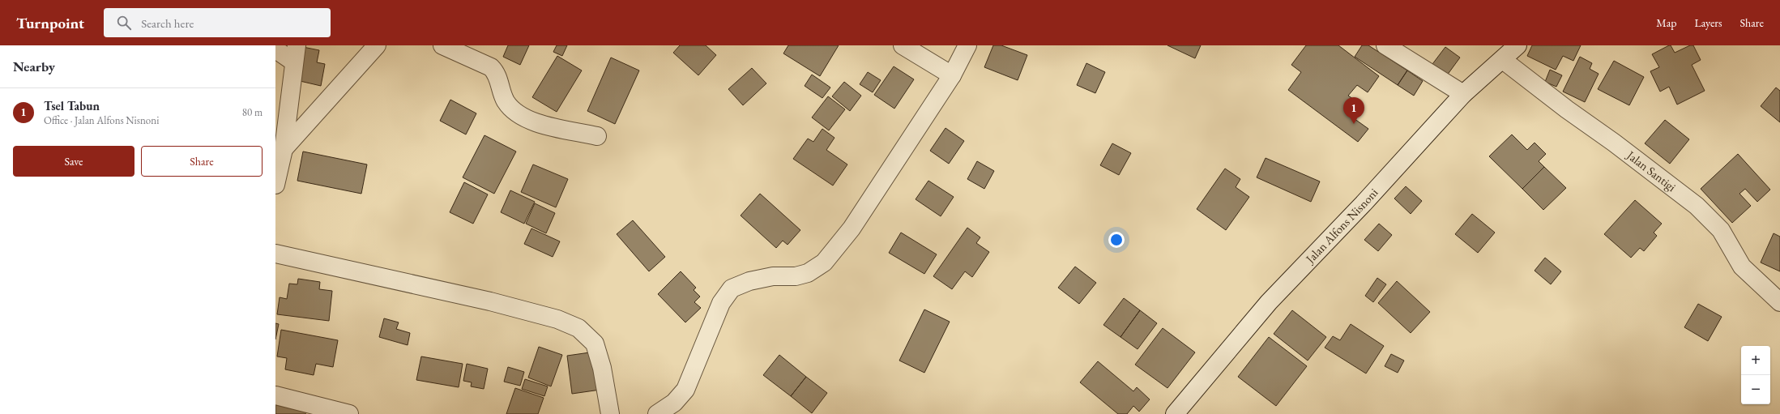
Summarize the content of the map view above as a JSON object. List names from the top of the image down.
{
  "streets": {
    "street": ["Jalan Santigi", "Jalan Alfons Nisnoni"]
  },
  "crossings": [
    ["Jalan Santigi", "Jalan Alfons Nisnoni"]
  ],
  "page": {
    "header": "Turnpoint",
    "search": "Search here",
    "nav": ["Map", "Layers", "Share"],
    "heading": "Nearby",
    "list": [
      {
        "mark": "1",
        "name": "Tsel Tabun",
        "note": "Office · Jalan Alfons Nisnoni",
        "value": "80 m"
      }
    ],
    "pins": "1",
    "buttons": ["Save", "Share"],
    "map_buttons": ["+", "−"]
  }
}
